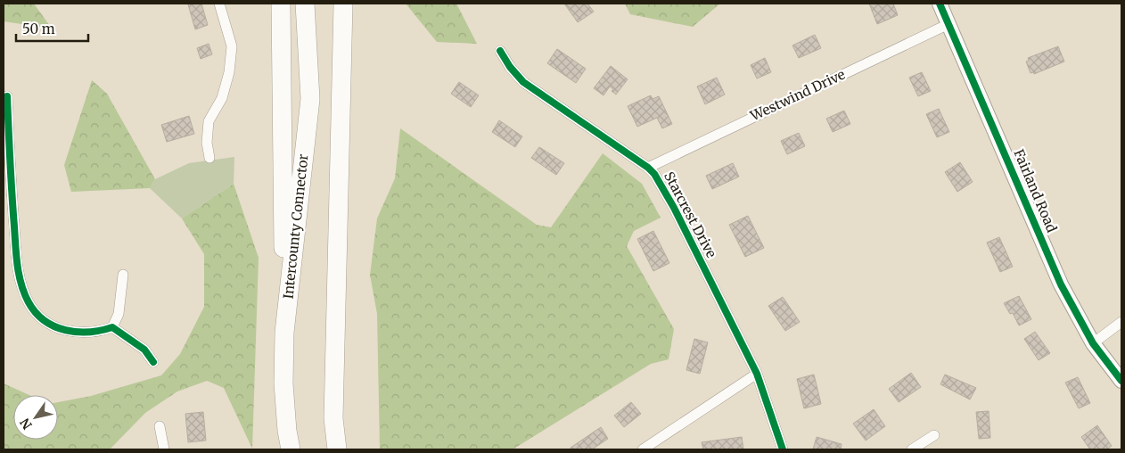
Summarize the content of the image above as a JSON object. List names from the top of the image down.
{
  "streets": {
    "highway": ["Intercounty Connector"],
    "main road": ["Fairland Road"],
    "street": ["Westwind Drive", "Starcrest Drive"]
  },
  "crossings": [
    ["Westwind Drive", "Fairland Road"],
    ["Westwind Drive", "Starcrest Drive"]
  ],
  "scale_bar": "50 m",
  "north": "bottom left"
}
